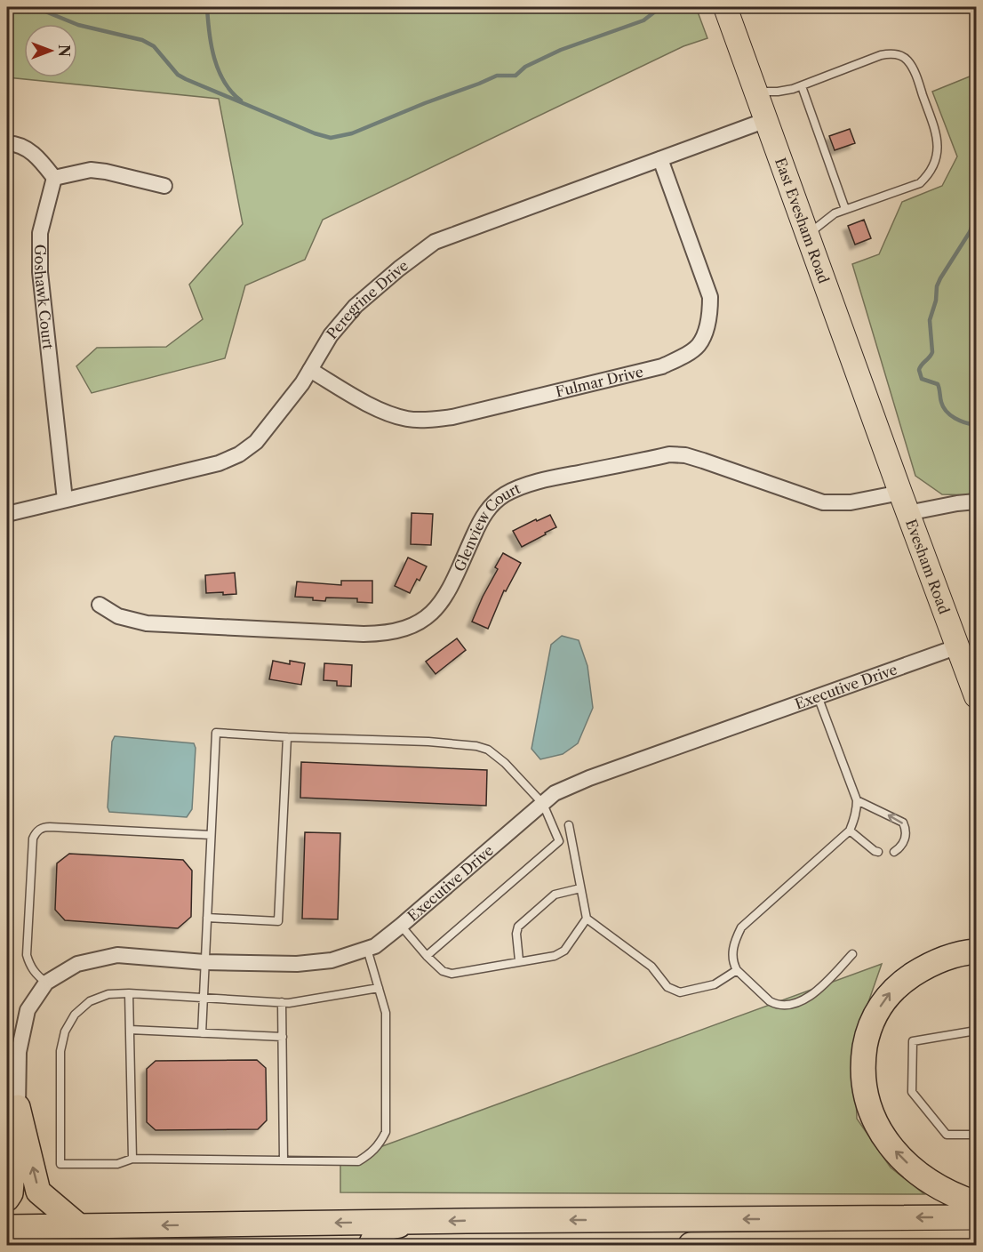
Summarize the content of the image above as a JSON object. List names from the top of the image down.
{
  "streets": {
    "main road": ["East Evesham Road", "Evesham Road"],
    "street": [
      "Goshawk Court",
      "Peregrine Drive",
      "Fulmar Drive",
      "Glenview Court",
      "Executive Drive"
    ]
  },
  "crossings": [
    ["East Evesham Road", "Peregrine Drive"],
    ["East Evesham Road", "Evesham Road"],
    ["Goshawk Court", "Peregrine Drive"],
    ["Peregrine Drive", "Fulmar Drive"],
    ["Glenview Court", "Evesham Road"],
    ["Evesham Road", "Executive Drive"]
  ],
  "north": "right"
}
